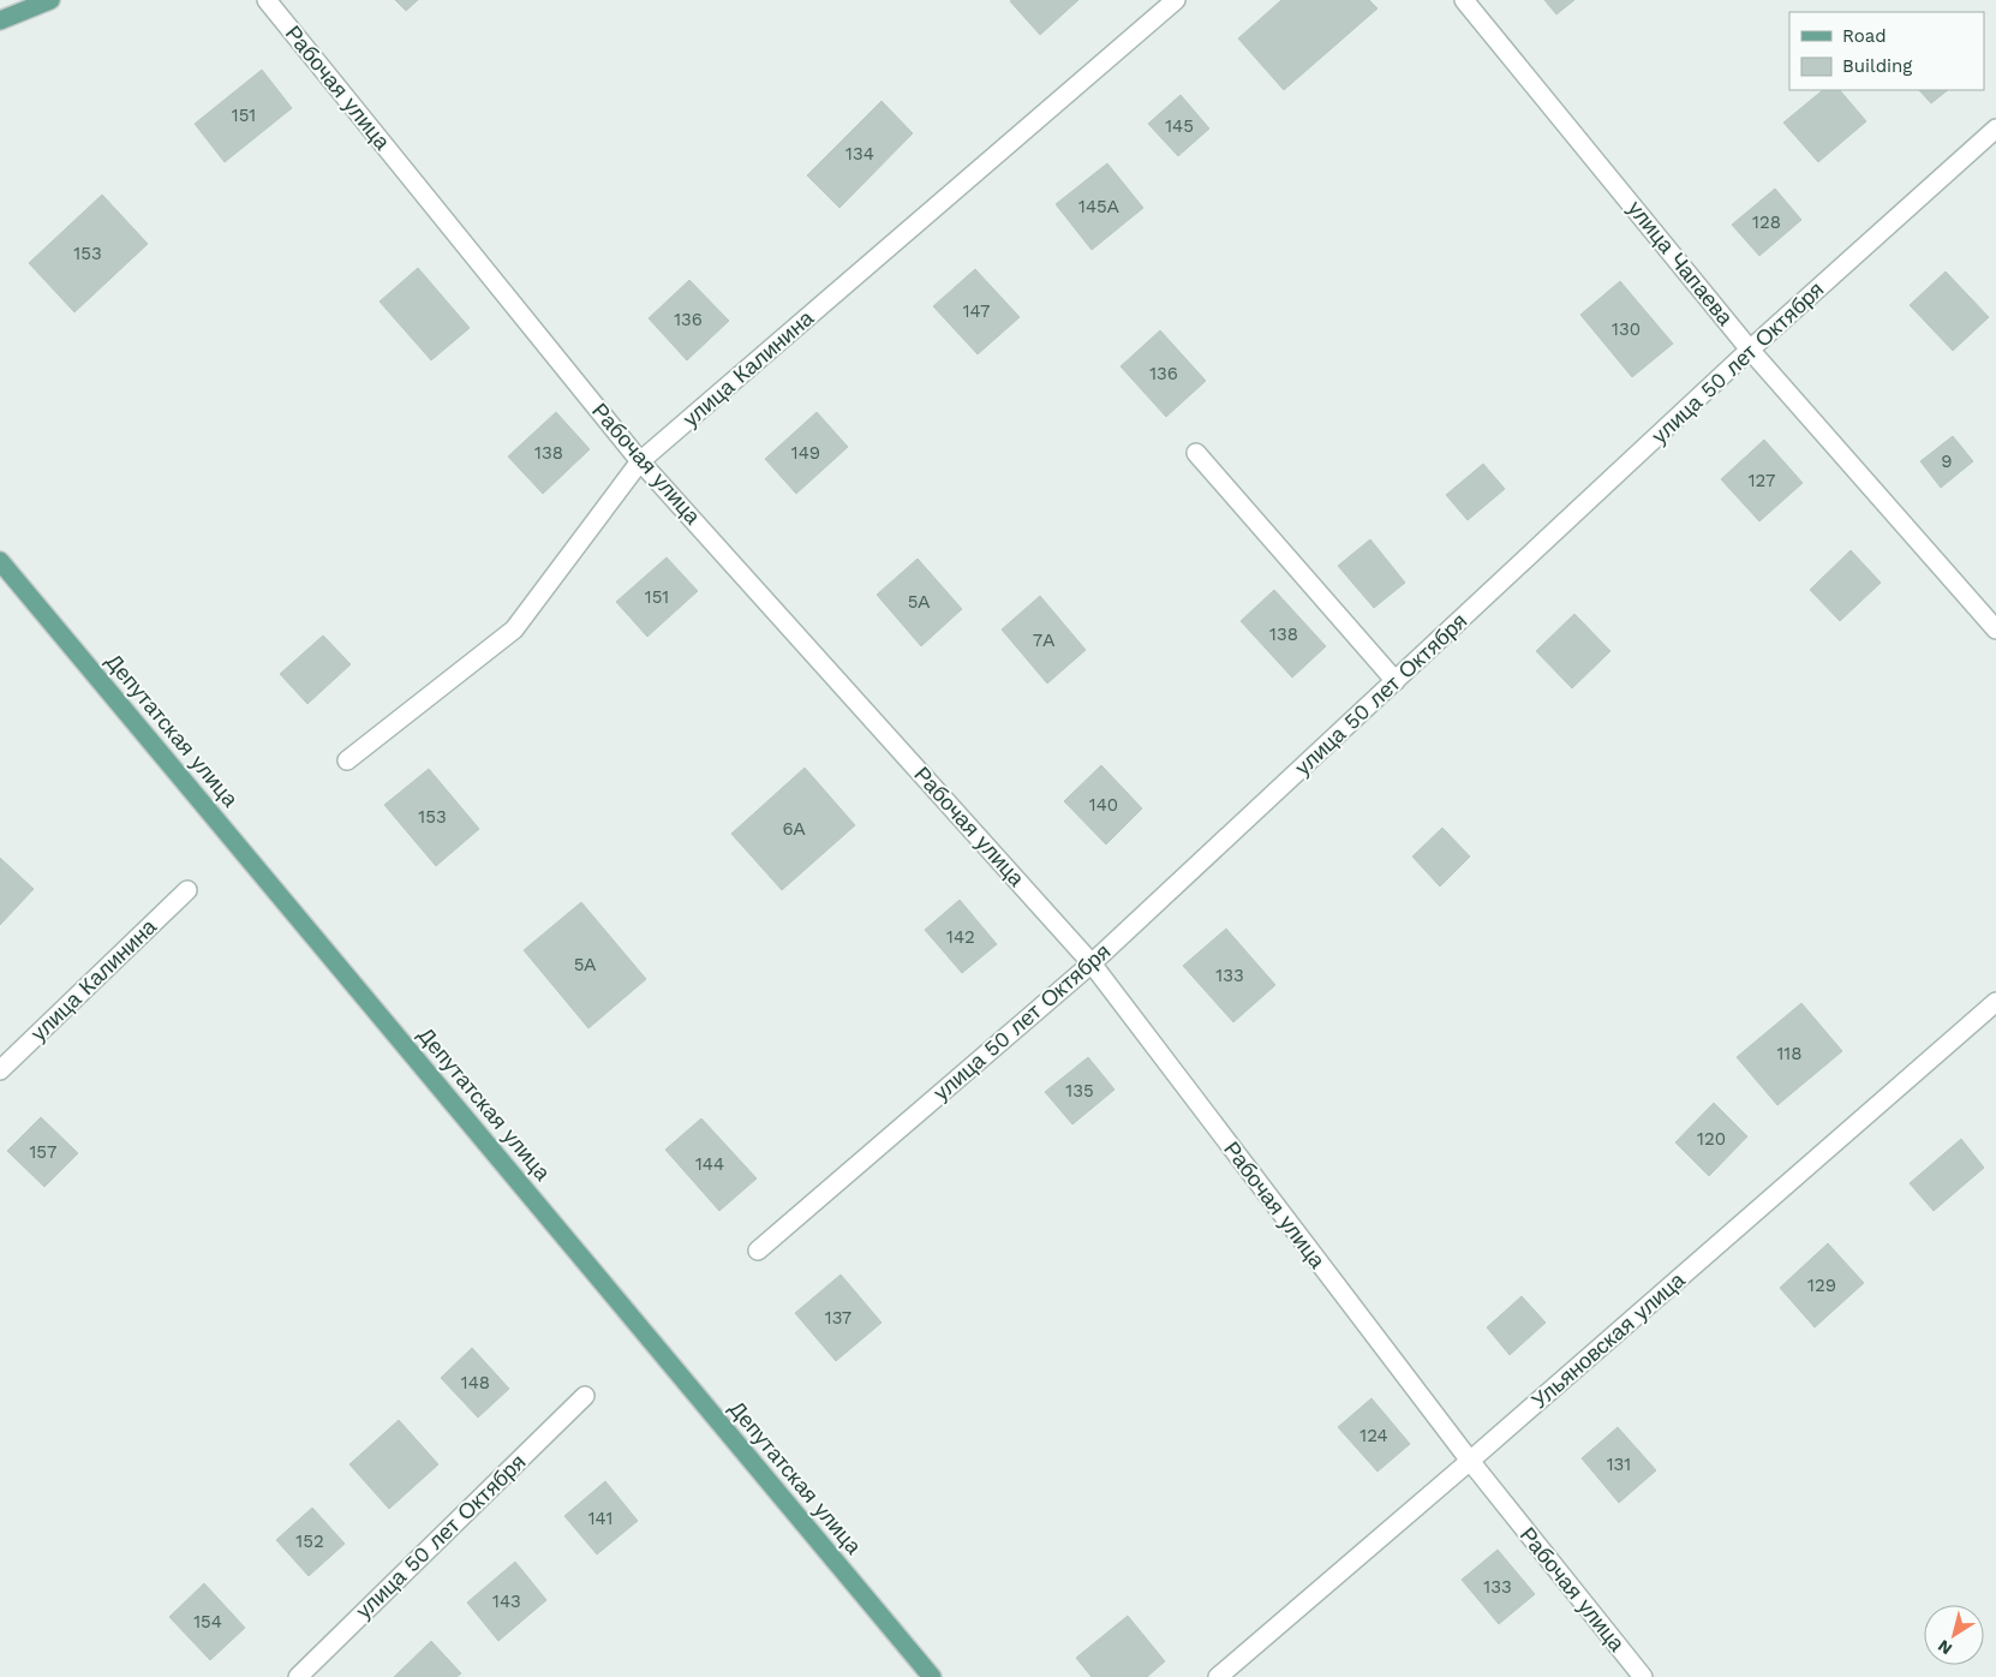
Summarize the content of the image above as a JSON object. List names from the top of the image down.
{
  "streets": {
    "main road": ["Депутатская улица"],
    "street": [
      "Рабочая улица",
      "улица Чапаева",
      "улица 50 лет Октября",
      "улица Калинина",
      "Ульяновская улица"
    ]
  },
  "crossings": [
    ["Рабочая улица", "улица 50 лет Октября"],
    ["Рабочая улица", "улица Калинина"],
    ["Рабочая улица", "Ульяновская улица"],
    ["улица Чапаева", "улица 50 лет Октября"]
  ],
  "house_numbers": [
    "151",
    "145",
    "134",
    "145А",
    "128",
    "153",
    "147",
    "136",
    "130",
    "136",
    "138",
    "149",
    "9",
    "127",
    "151",
    "5А",
    "138",
    "7А",
    "140",
    "153",
    "6А",
    "142",
    "5А",
    "133",
    "118",
    "135",
    "120",
    "157",
    "144",
    "129",
    "137",
    "148",
    "124",
    "131",
    "141",
    "152",
    "133",
    "143",
    "154"
  ],
  "legend": ["Road", "Building"],
  "north": "bottom left"
}
